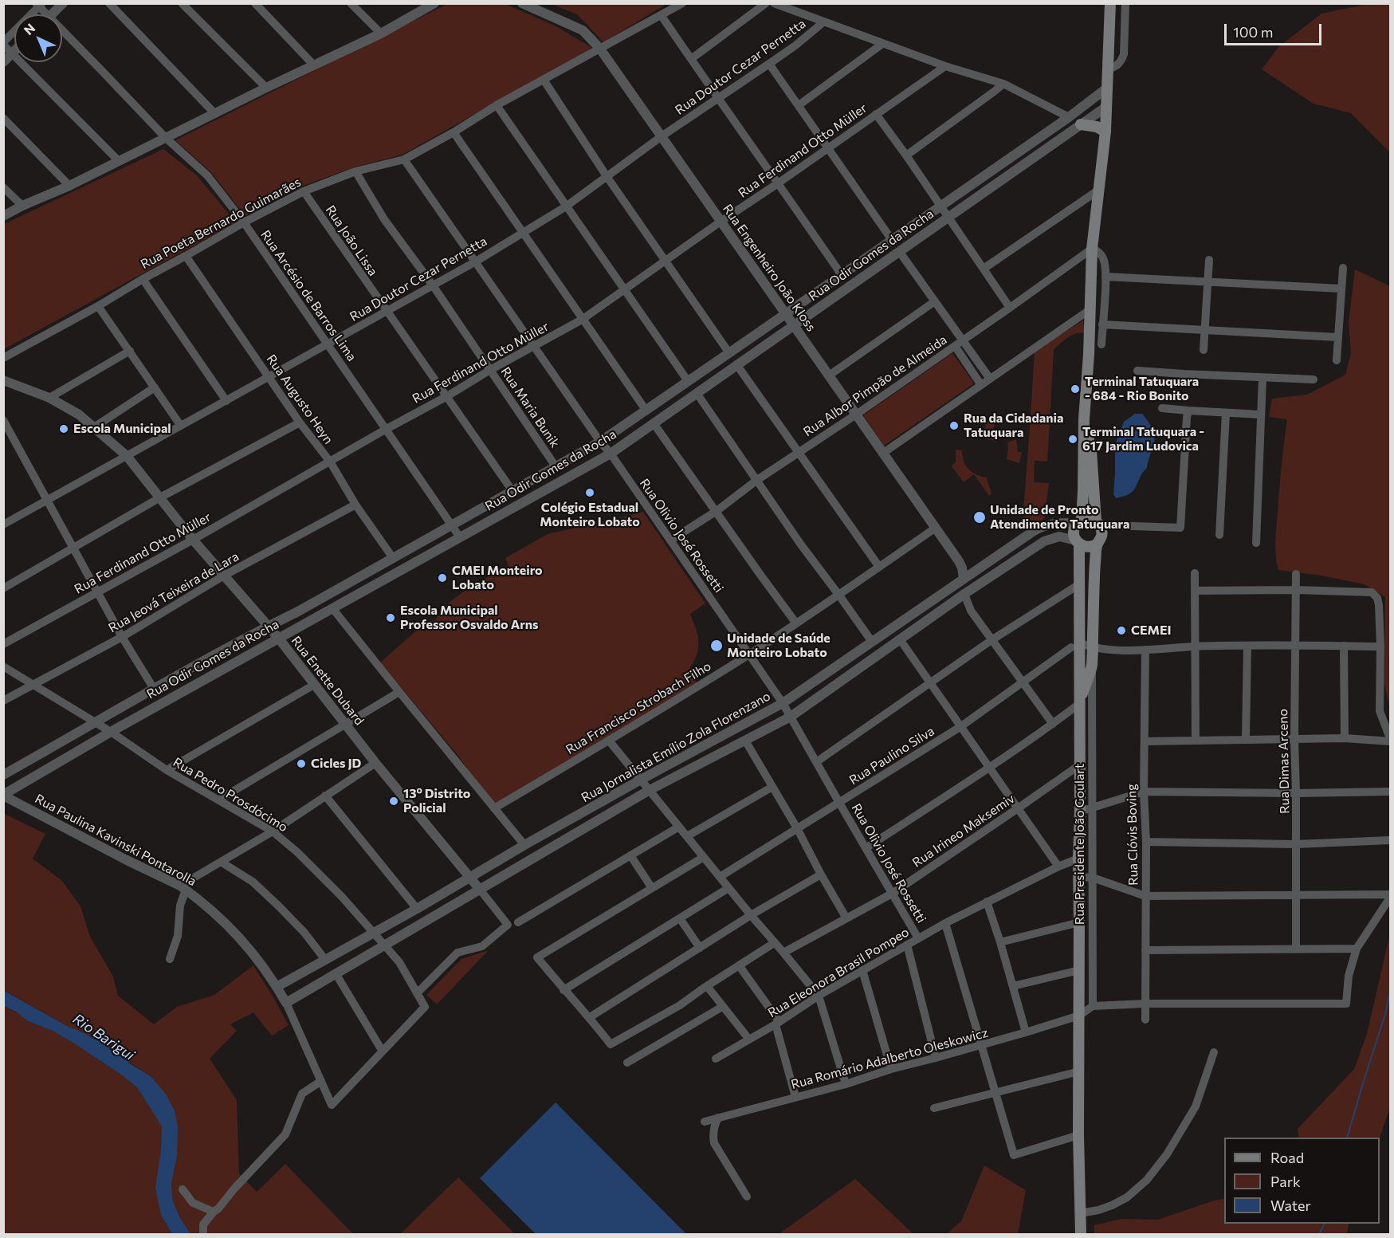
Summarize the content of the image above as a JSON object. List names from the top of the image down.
{
  "streets": {
    "main road": ["Rua Presidente João Goulart"],
    "street": [
      "Rua Doutor Cezar Pernetta",
      "Rua Ferdinand Otto Müller",
      "Rua Poeta Bernardo Guimarães",
      "Rua João Lissa",
      "Rua Odir Gomes da Rocha",
      "Rua Engenheiro João Kloss",
      "Rua Arcésio de Barros Lima",
      "Rua Albor Pimpão de Almeida",
      "Rua Augusto Heyn",
      "Rua Maria Bunik",
      "Rua Olivio José Rossetti",
      "Rua Jeová Teixeira de Lara",
      "Rua Enette Dubard",
      "Rua Francisco Strobach Filho",
      "Rua Jornalista Emílio Zola Florenzano",
      "Rua Paulino Silva",
      "Rua Dimas Arceno",
      "Rua Pedro Prosdócimo",
      "Rua Irineo Maksemiv",
      "Rua Clóvis Boving",
      "Rua Paulina Kavinski Pontarolla",
      "Rua Eleonora Brasil Pompeo",
      "Rua Romário Adalberto Oleskowicz"
    ]
  },
  "crossings": [
    ["Rua Doutor Cezar Pernetta", "Rua João Lissa"],
    ["Rua Doutor Cezar Pernetta", "Rua Engenheiro João Kloss"],
    ["Rua Doutor Cezar Pernetta", "Rua Arcésio de Barros Lima"],
    ["Rua Doutor Cezar Pernetta", "Rua Augusto Heyn"],
    ["Rua Doutor Cezar Pernetta", "Rua Maria Bunik"],
    ["Rua Doutor Cezar Pernetta", "Rua Olivio José Rossetti"],
    ["Rua Doutor Cezar Pernetta", "Rua Enette Dubard"],
    ["Rua Ferdinand Otto Müller", "Rua João Lissa"],
    ["Rua Ferdinand Otto Müller", "Rua Engenheiro João Kloss"],
    ["Rua Ferdinand Otto Müller", "Rua Arcésio de Barros Lima"],
    ["Rua Ferdinand Otto Müller", "Rua Augusto Heyn"],
    ["Rua Ferdinand Otto Müller", "Rua Maria Bunik"],
    ["Rua Ferdinand Otto Müller", "Rua Olivio José Rossetti"],
    ["Rua Ferdinand Otto Müller", "Rua Enette Dubard"],
    ["Rua Poeta Bernardo Guimarães", "Rua João Lissa"],
    ["Rua Poeta Bernardo Guimarães", "Rua Engenheiro João Kloss"],
    ["Rua Poeta Bernardo Guimarães", "Rua Arcésio de Barros Lima"],
    ["Rua Poeta Bernardo Guimarães", "Rua Augusto Heyn"],
    ["Rua Poeta Bernardo Guimarães", "Rua Maria Bunik"],
    ["Rua Poeta Bernardo Guimarães", "Rua Olivio José Rossetti"],
    ["Rua João Lissa", "Rua Odir Gomes da Rocha"],
    ["Rua Odir Gomes da Rocha", "Rua Engenheiro João Kloss"],
    ["Rua Odir Gomes da Rocha", "Rua Arcésio de Barros Lima"],
    ["Rua Odir Gomes da Rocha", "Rua Augusto Heyn"],
    ["Rua Odir Gomes da Rocha", "Rua Maria Bunik"],
    ["Rua Odir Gomes da Rocha", "Rua Olivio José Rossetti"],
    ["Rua Odir Gomes da Rocha", "Rua Enette Dubard"],
    ["Rua Odir Gomes da Rocha", "Rua Pedro Prosdócimo"],
    ["Rua Odir Gomes da Rocha", "Rua Paulina Kavinski Pontarolla"],
    ["Rua Odir Gomes da Rocha", "Rua Presidente João Goulart"],
    ["Rua Engenheiro João Kloss", "Rua Albor Pimpão de Almeida"],
    ["Rua Engenheiro João Kloss", "Rua Francisco Strobach Filho"],
    ["Rua Engenheiro João Kloss", "Rua Jornalista Emílio Zola Florenzano"],
    ["Rua Albor Pimpão de Almeida", "Rua Olivio José Rossetti"],
    ["Rua Albor Pimpão de Almeida", "Rua Presidente João Goulart"],
    ["Rua Augusto Heyn", "Rua Jeová Teixeira de Lara"],
    ["Rua Olivio José Rossetti", "Rua Francisco Strobach Filho"],
    ["Rua Olivio José Rossetti", "Rua Jornalista Emílio Zola Florenzano"],
    ["Rua Olivio José Rossetti", "Rua Paulino Silva"],
    ["Rua Olivio José Rossetti", "Rua Irineo Maksemiv"],
    ["Rua Olivio José Rossetti", "Rua Eleonora Brasil Pompeo"],
    ["Rua Jeová Teixeira de Lara", "Rua Enette Dubard"],
    ["Rua Jeová Teixeira de Lara", "Rua Pedro Prosdócimo"],
    ["Rua Enette Dubard", "Rua Jornalista Emílio Zola Florenzano"],
    ["Rua Enette Dubard", "Rua Pedro Prosdócimo"],
    ["Rua Jornalista Emílio Zola Florenzano", "Rua Pedro Prosdócimo"],
    ["Rua Jornalista Emílio Zola Florenzano", "Rua Paulina Kavinski Pontarolla"],
    ["Rua Jornalista Emílio Zola Florenzano", "Rua Presidente João Goulart"],
    ["Rua Pedro Prosdócimo", "Rua Paulina Kavinski Pontarolla"],
    ["Rua Irineo Maksemiv", "Rua Presidente João Goulart"],
    ["Rua Presidente João Goulart", "Rua Eleonora Brasil Pompeo"],
    ["Rua Presidente João Goulart", "Rua Romário Adalberto Oleskowicz"]
  ],
  "water": ["Rio Barigui"],
  "places": [
    "Terminal Tatuquara - 684 - Rio Bonito",
    "Rua da Cidadania Tatuquara",
    "Escola Municipal",
    "Terminal Tatuquara - 617 Jardim Ludovica",
    "Colégio Estadual Monteiro Lobato",
    "Unidade de Pronto Atendimento Tatuquara",
    "CMEI Monteiro Lobato",
    "Escola Municipal Professor Osvaldo Arns",
    "CEMEI",
    "Unidade de Saúde Monteiro Lobato",
    "Cicles JD",
    "13º Distrito Policial"
  ],
  "legend": ["Road", "Park", "Water"],
  "scale_bar": "100 m",
  "north": "top left"
}
